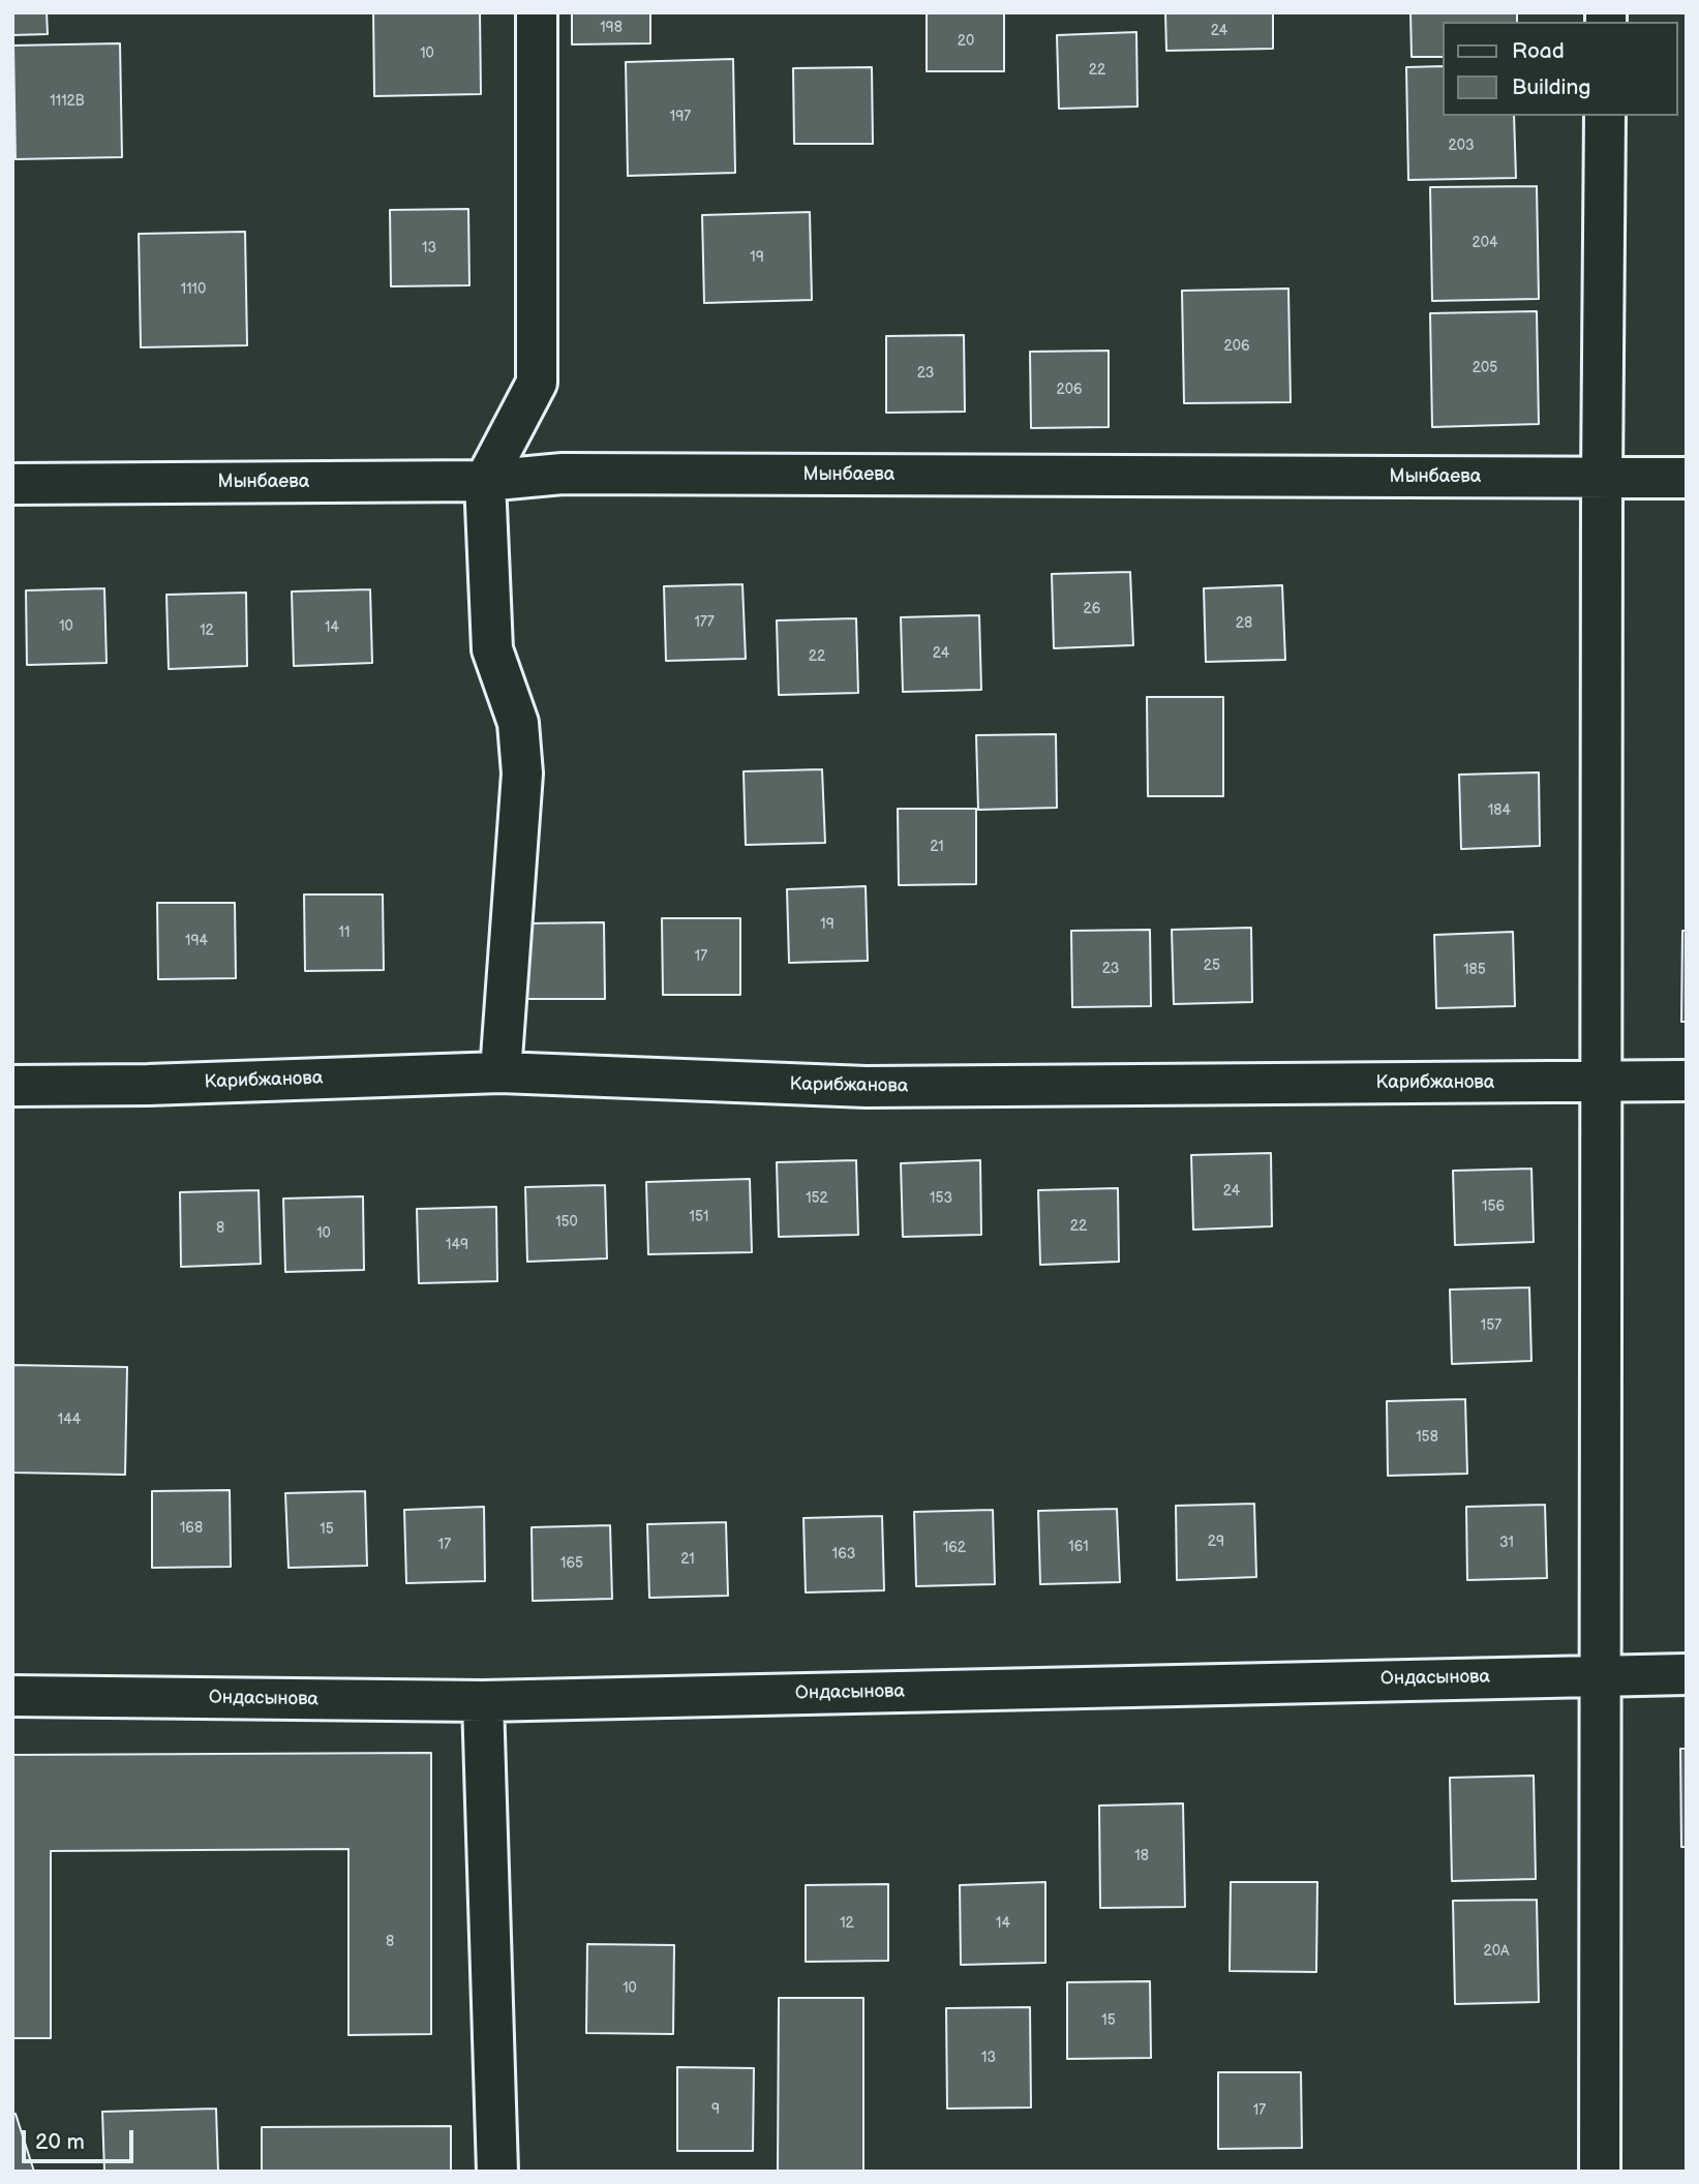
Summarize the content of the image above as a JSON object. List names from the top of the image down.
{
  "streets": {
    "street": ["Мынбаева", "Карибжанова", "Ондасынова"]
  },
  "house_numbers": [
    "198",
    "24",
    "20",
    "10",
    "22",
    "1112В",
    "197",
    "203",
    "204",
    "13",
    "19",
    "1110",
    "206",
    "205",
    "23",
    "206",
    "26",
    "177",
    "28",
    "10",
    "14",
    "12",
    "24",
    "22",
    "184",
    "21",
    "19",
    "11",
    "194",
    "17",
    "25",
    "23",
    "185",
    "24",
    "152",
    "153",
    "156",
    "151",
    "150",
    "22",
    "8",
    "10",
    "149",
    "157",
    "144",
    "158",
    "168",
    "15",
    "29",
    "31",
    "17",
    "161",
    "162",
    "163",
    "21",
    "165",
    "18",
    "12",
    "14",
    "8",
    "20А",
    "10",
    "15",
    "13",
    "9",
    "17"
  ],
  "legend": ["Road", "Building"],
  "scale_bar": "20 m"
}
